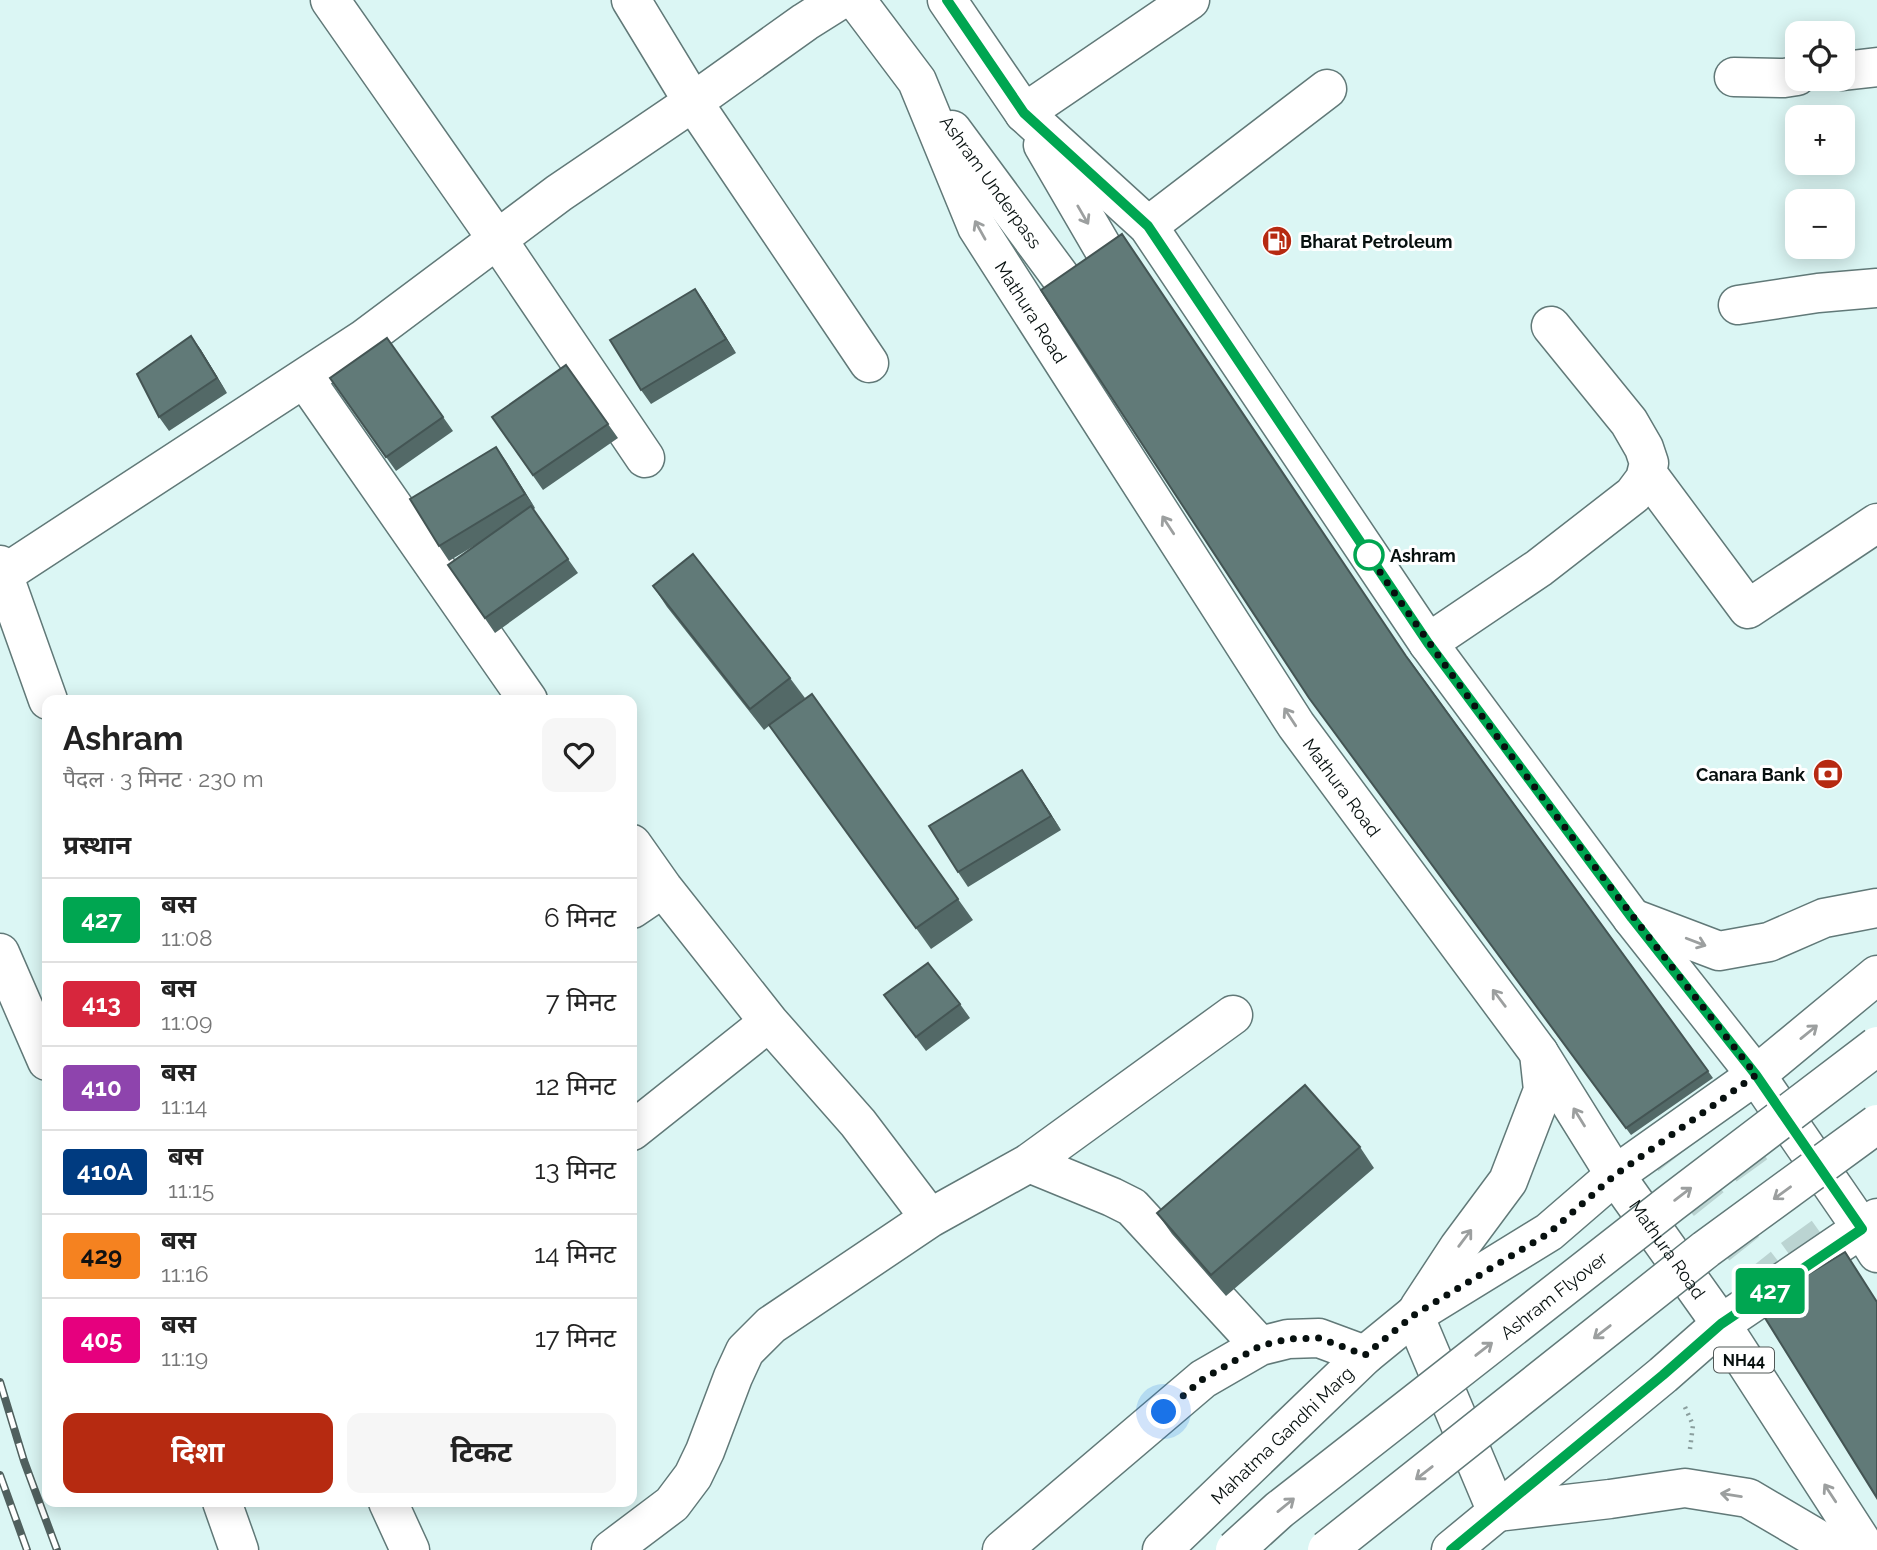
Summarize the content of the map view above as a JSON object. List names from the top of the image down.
{
  "streets": {
    "main road": [
      "Ashram Underpass",
      "Mathura Road",
      "Ashram Flyover",
      "NH44",
      "Mahatma Gandhi Marg"
    ]
  },
  "crossings": [
    ["Ashram Underpass", "Mathura Road"],
    ["Mathura Road", "Mahatma Gandhi Marg"]
  ],
  "places": {
    "fuel station": ["Bharat Petroleum"],
    "other": ["Ashram"],
    "bank": ["Canara Bank"]
  },
  "lines": ["bus line 427"],
  "page": {
    "on_map": "427",
    "map_buttons": ["+", "−"],
    "heading": [
      ["Ashram", "पैदल · 3 मिनट · 230 m"],
      "प्रस्थान"
    ],
    "list": [
      {
        "mark": "427",
        "name": "बस",
        "note": "11:08",
        "value": "6 मिनट"
      },
      {
        "mark": "413",
        "name": "बस",
        "note": "11:09",
        "value": "7 मिनट"
      },
      {
        "mark": "410",
        "name": "बस",
        "note": "11:14",
        "value": "12 मिनट"
      },
      {
        "mark": "410A",
        "name": "बस",
        "note": "11:15",
        "value": "13 मिनट"
      },
      {
        "mark": "429",
        "name": "बस",
        "note": "11:16",
        "value": "14 मिनट"
      },
      {
        "mark": "405",
        "name": "बस",
        "note": "11:19",
        "value": "17 मिनट"
      }
    ],
    "buttons": ["दिशा", "टिकट"]
  }
}
